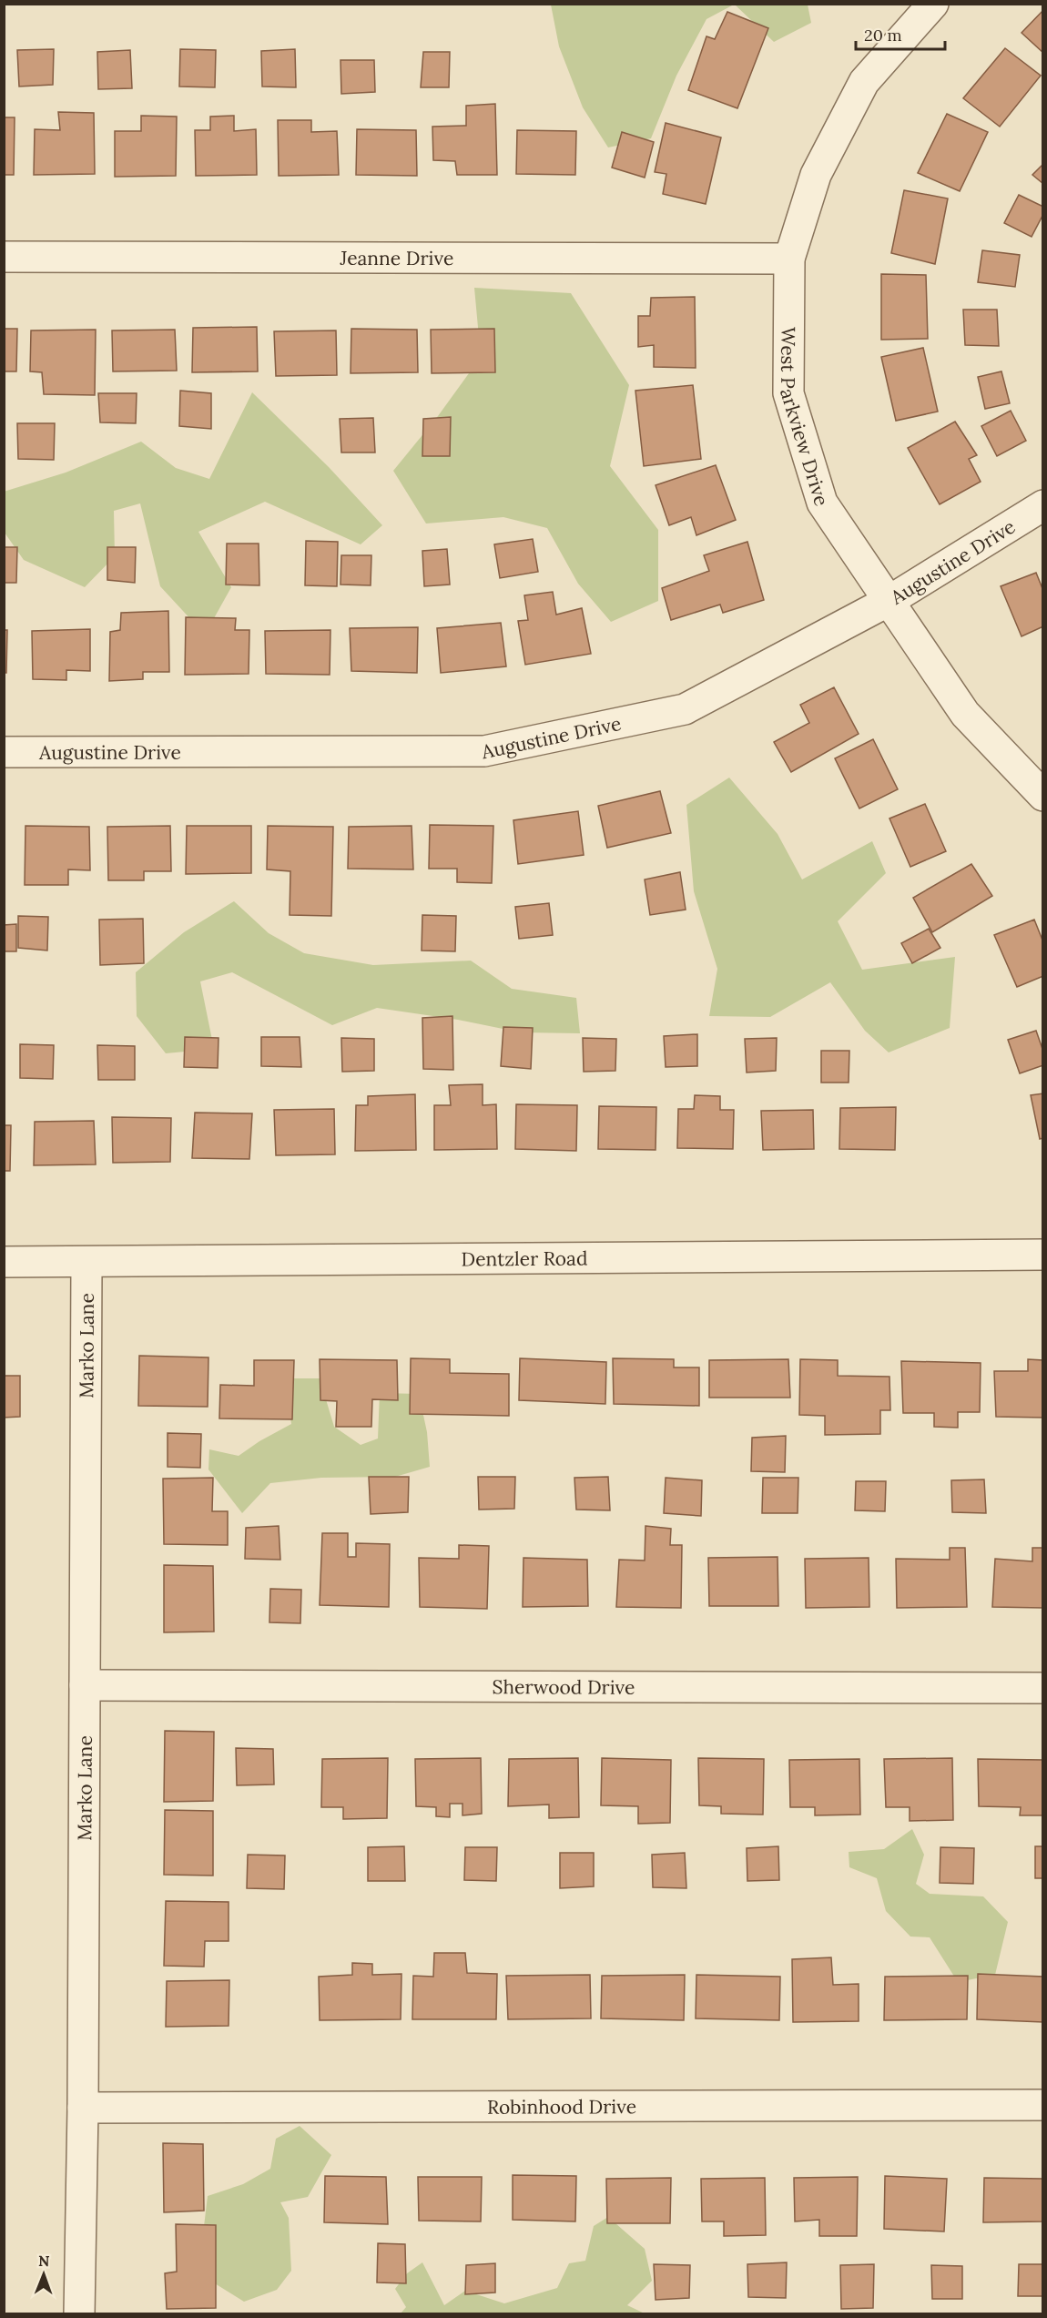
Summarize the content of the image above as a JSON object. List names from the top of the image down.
{
  "streets": {
    "street": [
      "Jeanne Drive",
      "West Parkview Drive",
      "Augustine Drive",
      "Dentzler Road",
      "Marko Lane",
      "Sherwood Drive",
      "Robinhood Drive"
    ]
  },
  "crossings": [
    ["Jeanne Drive", "West Parkview Drive"],
    ["West Parkview Drive", "Augustine Drive"],
    ["Dentzler Road", "Marko Lane"],
    ["Marko Lane", "Sherwood Drive"],
    ["Marko Lane", "Robinhood Drive"]
  ],
  "scale_bar": "20 m",
  "north": "top"
}
